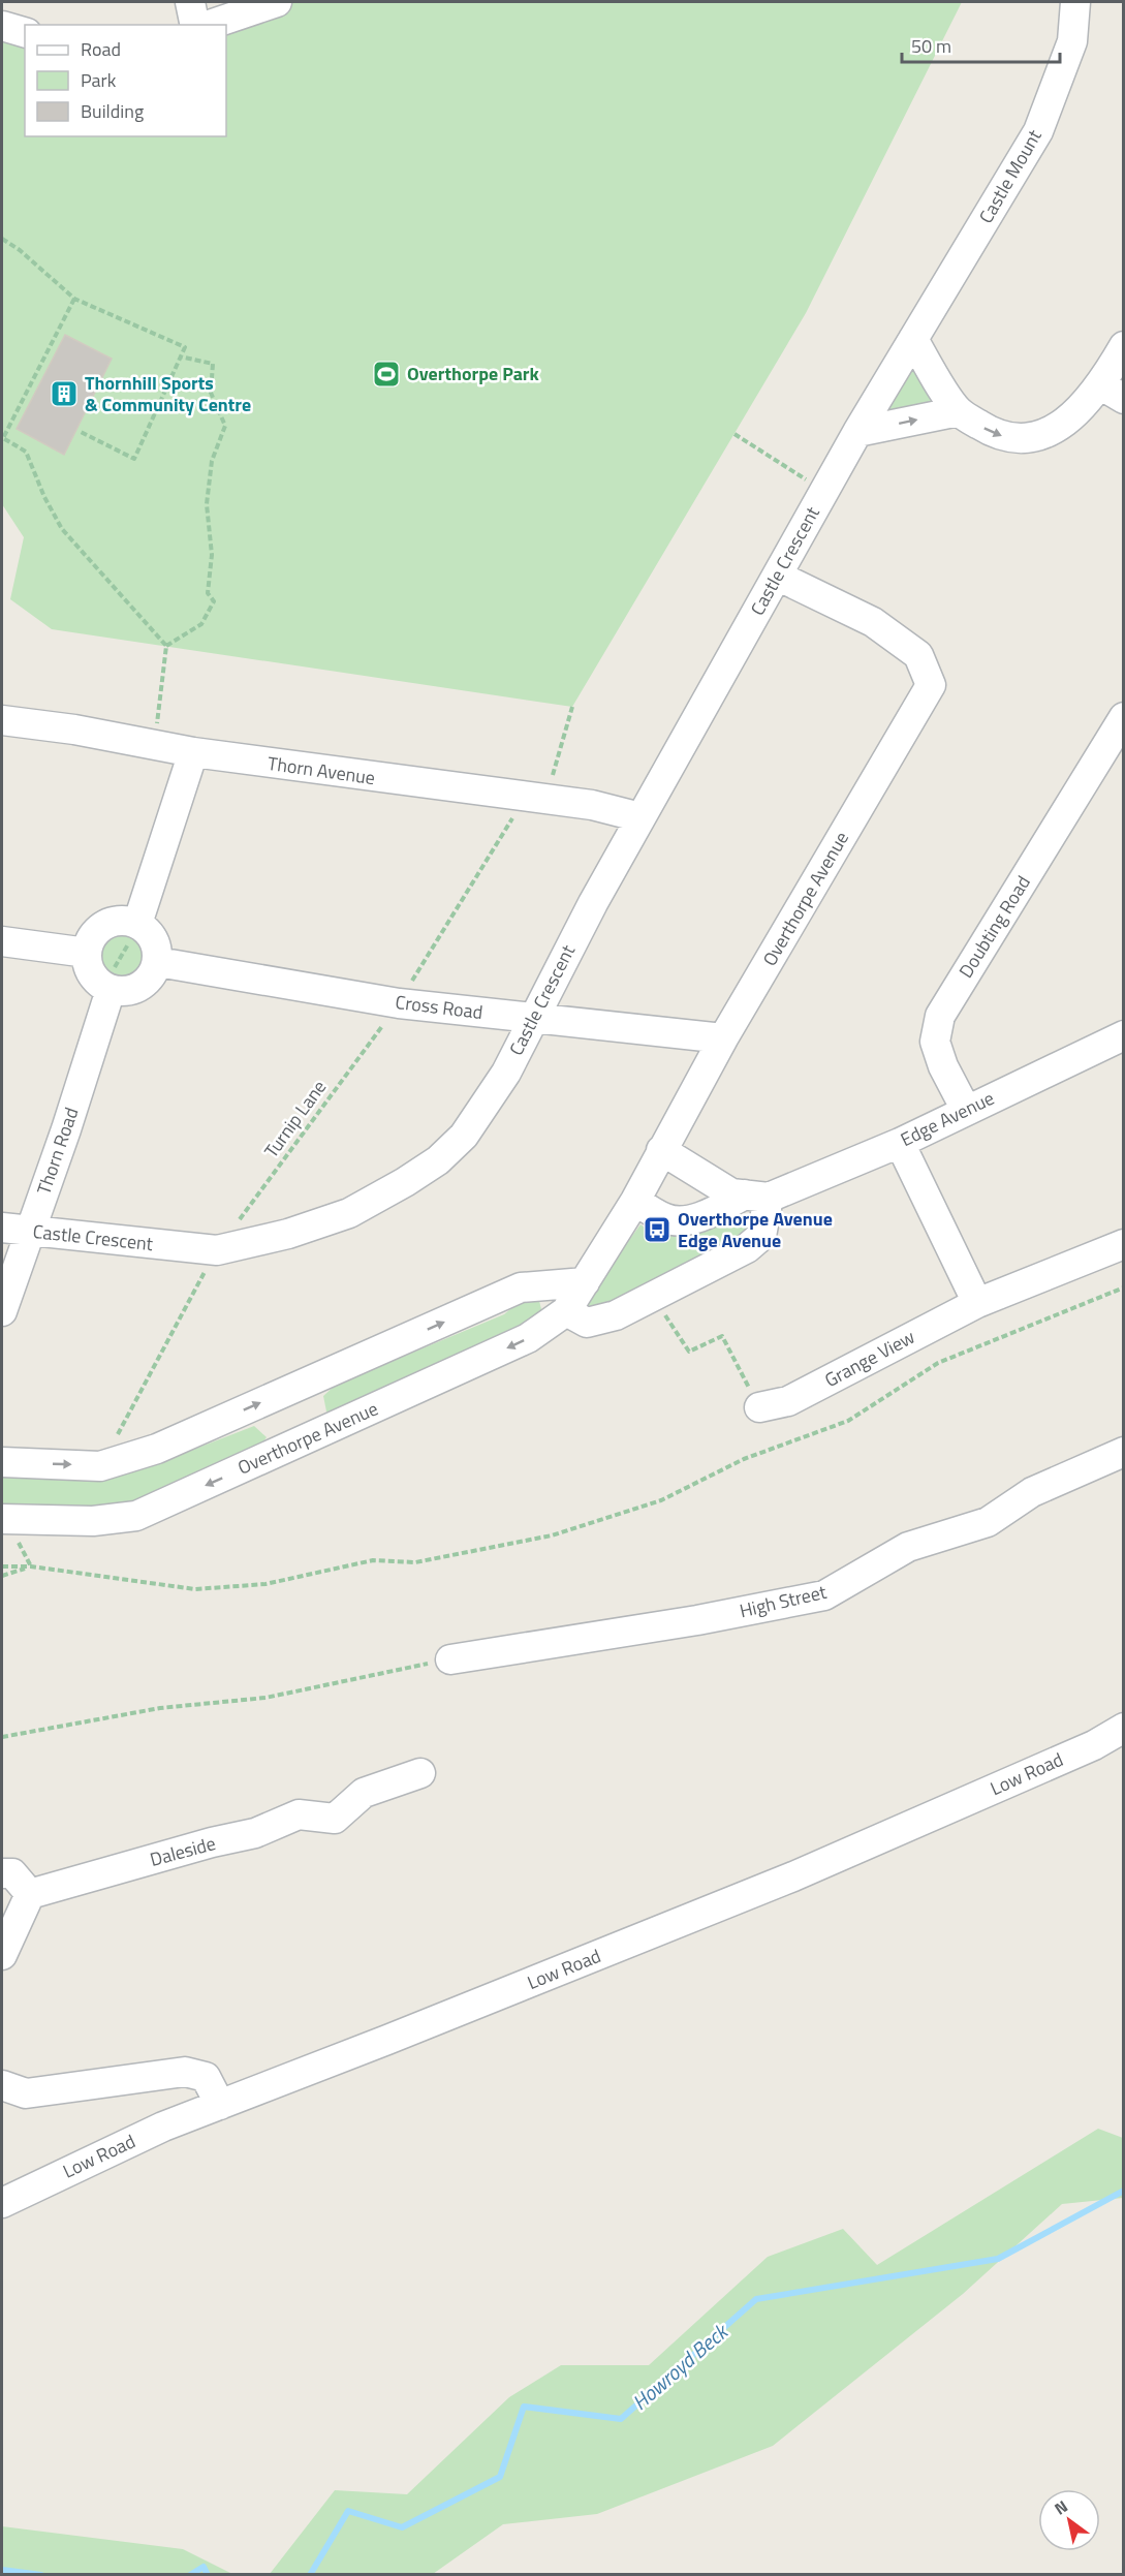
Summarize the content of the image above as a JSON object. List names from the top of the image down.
{
  "streets": {
    "street": [
      "Castle Mount",
      "Castle Crescent",
      "Thorn Avenue",
      "Overthorpe Avenue",
      "Doubting Road",
      "Cross Road",
      "Edge Avenue",
      "Thorn Road",
      "Grange View",
      "High Street",
      "Low Road",
      "Daleside"
    ],
    "path": ["Turnip Lane"]
  },
  "crossings": [
    ["Castle Mount", "Castle Crescent"],
    ["Castle Crescent", "Thorn Avenue"],
    ["Castle Crescent", "Overthorpe Avenue"],
    ["Castle Crescent", "Cross Road"],
    ["Castle Crescent", "Turnip Lane"],
    ["Castle Crescent", "Thorn Road"],
    ["Thorn Avenue", "Turnip Lane"],
    ["Overthorpe Avenue", "Cross Road"],
    ["Overthorpe Avenue", "Edge Avenue"],
    ["Doubting Road", "Edge Avenue"],
    ["Cross Road", "Turnip Lane"]
  ],
  "water": ["Howroyd Beck"],
  "places": {
    "sports": ["Overthorpe Park"],
    "building": ["Thornhill Sports & Community Centre"],
    "bus stop": ["Overthorpe Avenue Edge Avenue"]
  },
  "legend": ["Road", "Park", "Building"],
  "scale_bar": "50 m",
  "north": "top left"
}
